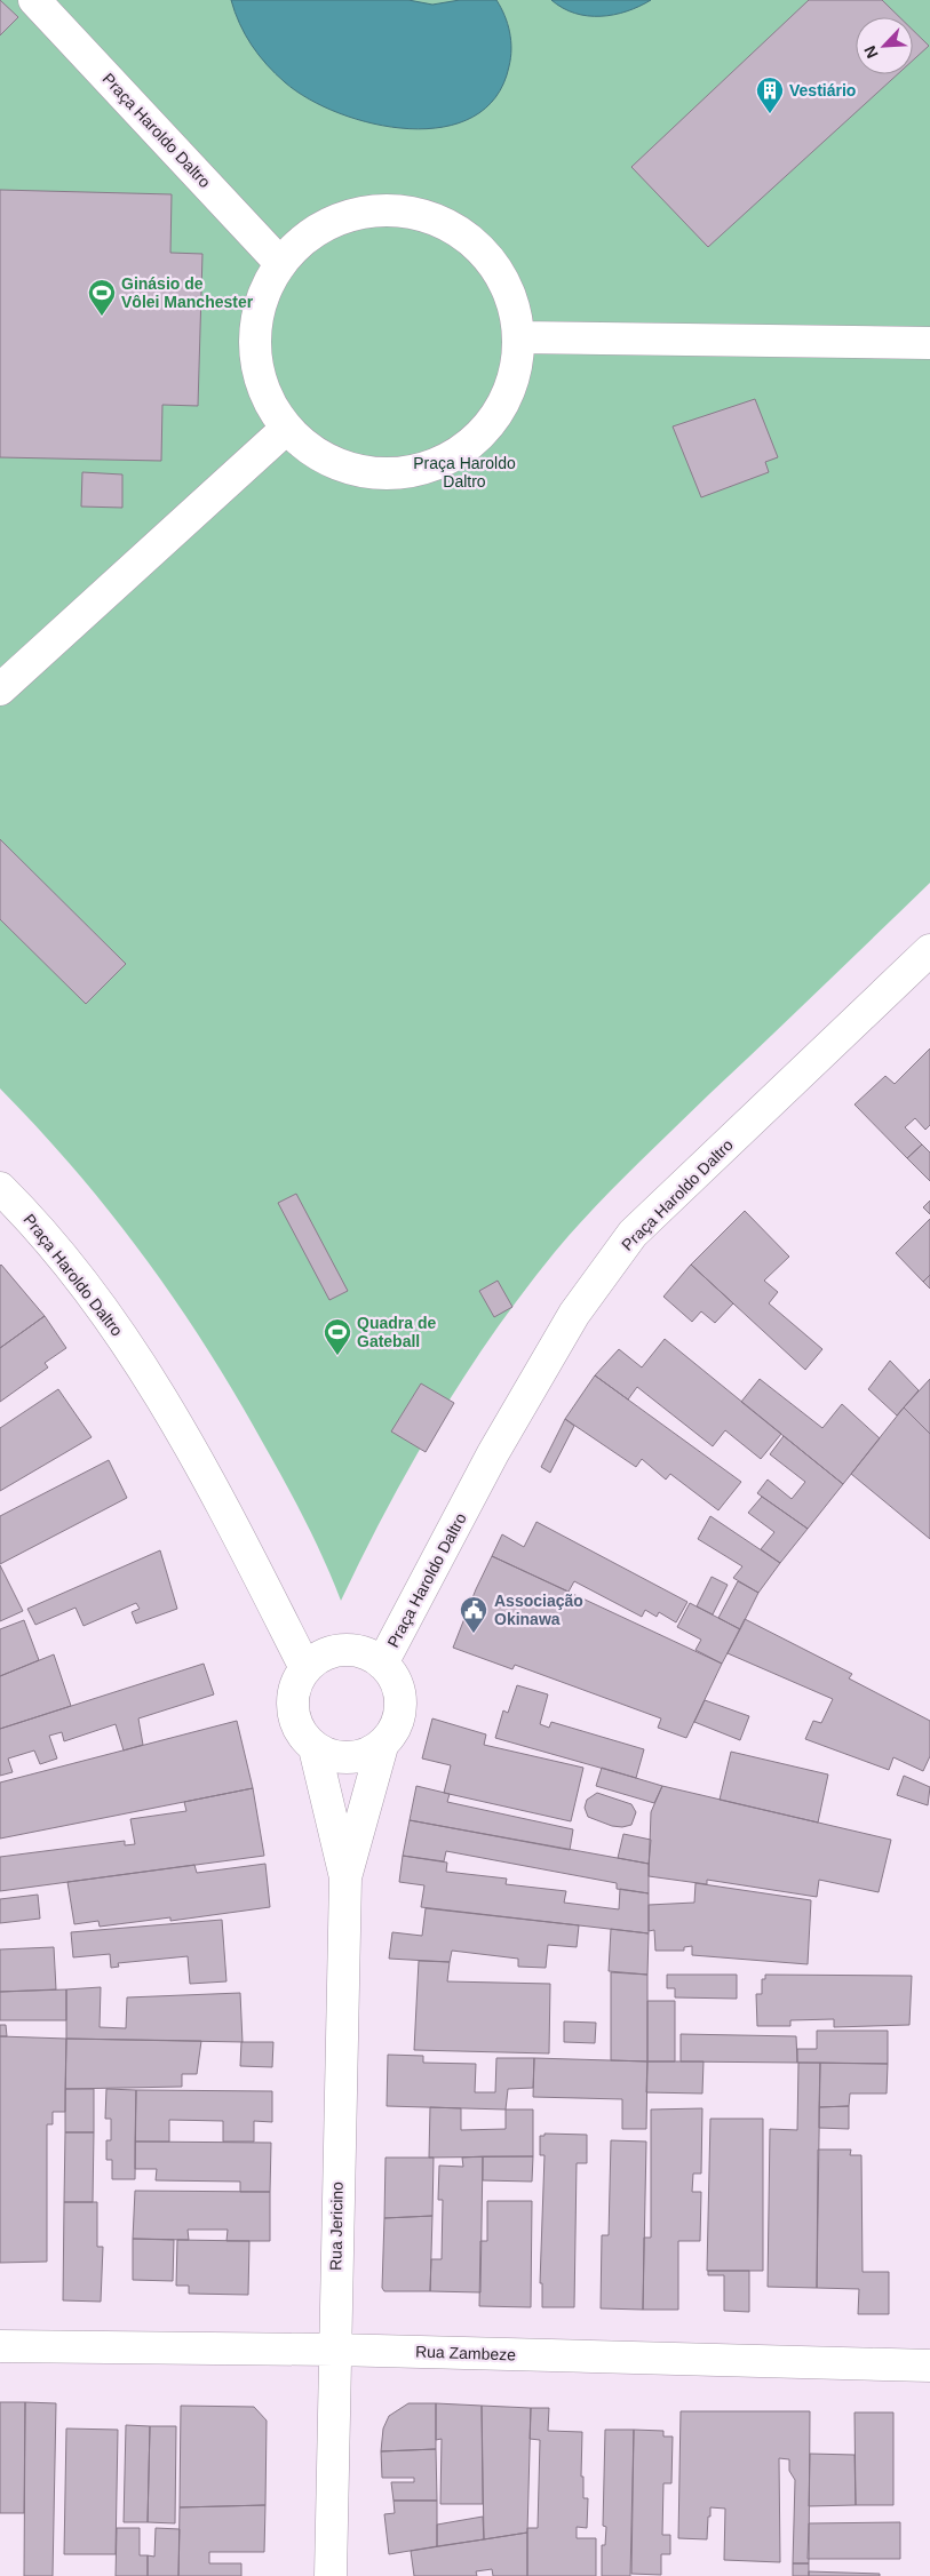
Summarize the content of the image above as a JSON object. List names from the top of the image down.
{
  "streets": {
    "street": ["Praça Haroldo Daltro", "Rua Jericino", "Rua Zambeze"]
  },
  "crossings": [
    ["Praça Haroldo Daltro", "Rua Jericino"],
    ["Rua Jericino", "Rua Zambeze"]
  ],
  "parks": ["Praça Haroldo Daltro"],
  "places": {
    "building": ["Vestiário"],
    "sports": ["Ginásio de Vôlei Manchester", "Quadra de Gateball"],
    "public building": ["Associação Okinawa"]
  },
  "north": "bottom left"
}
